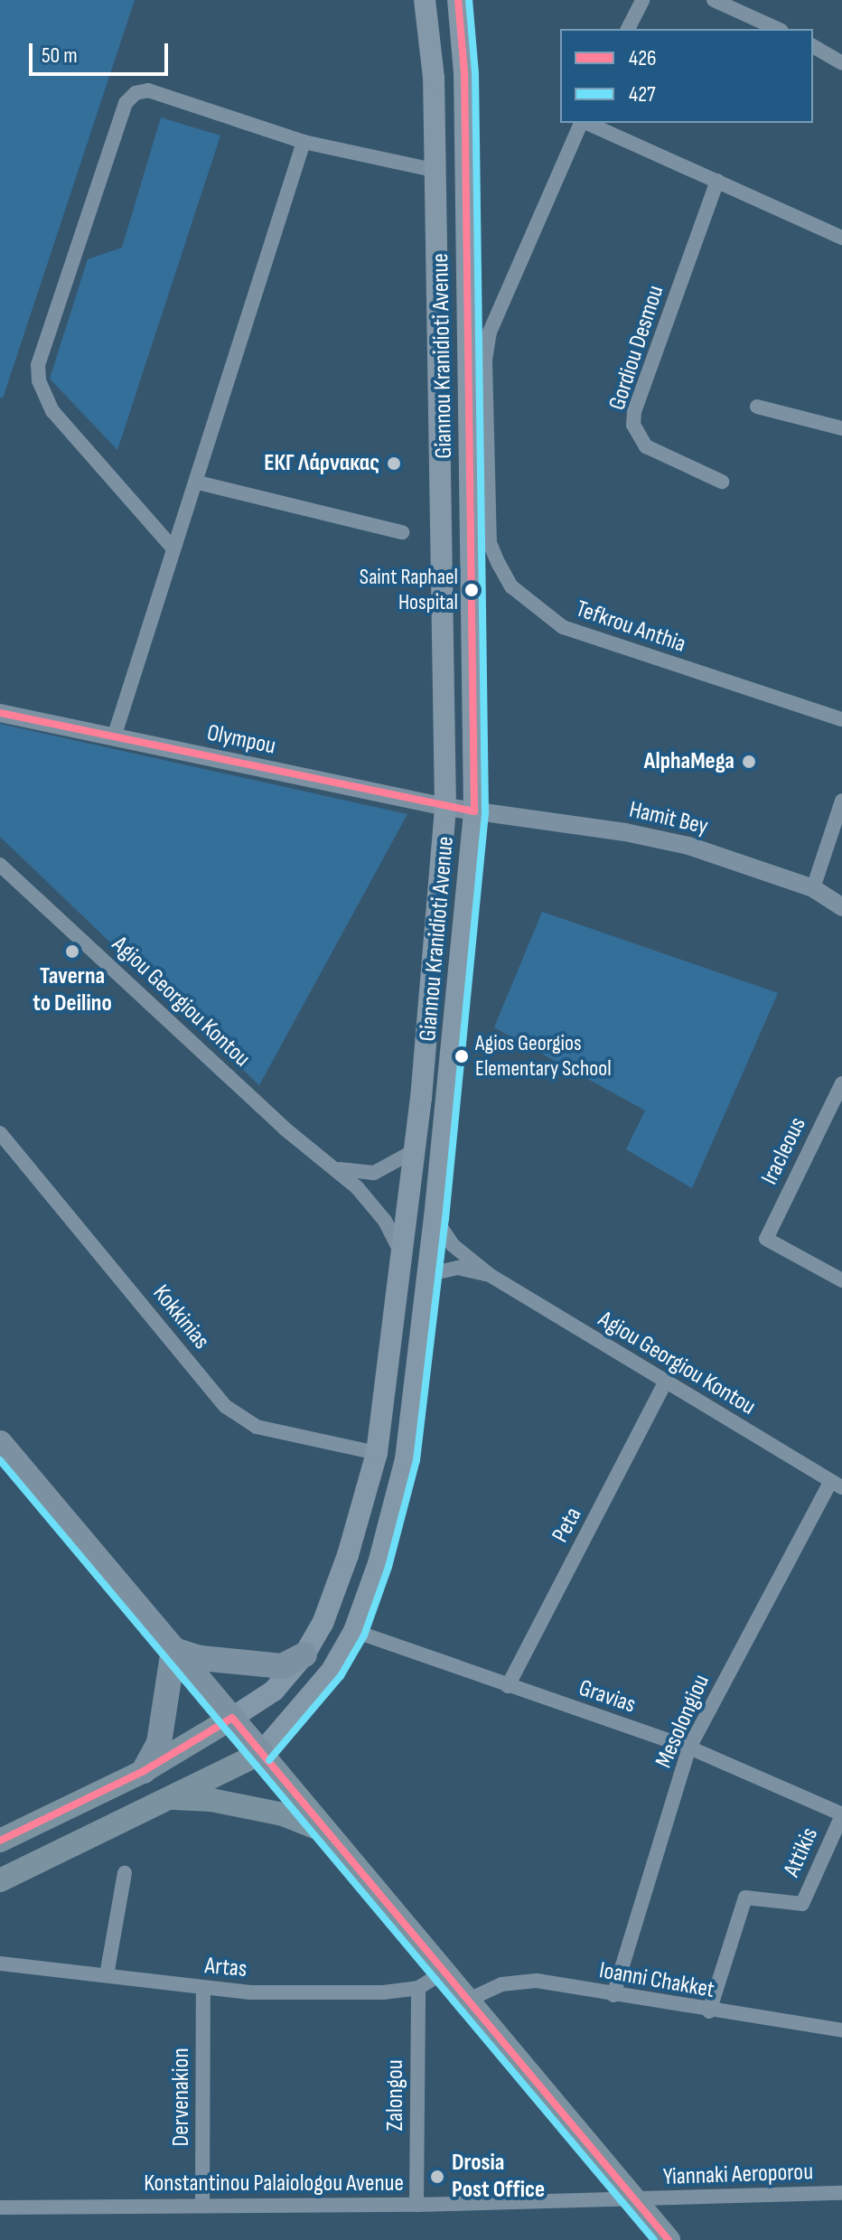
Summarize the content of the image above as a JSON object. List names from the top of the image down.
{
  "streets": {
    "main road": ["Giannou Kranidioti Avenue"],
    "street": [
      "Gordiou Desmou",
      "Tefkrou Anthia",
      "Olympou",
      "Hamit Bey",
      "Agiou Georgiou Kontou",
      "Iracleous",
      "Kokkinias",
      "Peta",
      "Gravias",
      "Mesolongiou",
      "Attikis",
      "Artas",
      "Ioanni Chakket",
      "Zalongou",
      "Dervenakion",
      "Yiannaki Aeroporou",
      "Konstantinou Palaiologou Avenue"
    ]
  },
  "crossings": [
    ["Giannou Kranidioti Avenue", "Olympou"],
    ["Giannou Kranidioti Avenue", "Hamit Bey"],
    ["Giannou Kranidioti Avenue", "Agiou Georgiou Kontou"],
    ["Giannou Kranidioti Avenue", "Kokkinias"],
    ["Giannou Kranidioti Avenue", "Gravias"],
    ["Olympou", "Hamit Bey"],
    ["Agiou Georgiou Kontou", "Peta"],
    ["Agiou Georgiou Kontou", "Mesolongiou"],
    ["Peta", "Gravias"],
    ["Gravias", "Mesolongiou"],
    ["Gravias", "Attikis"],
    ["Mesolongiou", "Ioanni Chakket"],
    ["Attikis", "Ioanni Chakket"],
    ["Artas", "Zalongou"],
    ["Artas", "Dervenakion"],
    ["Zalongou", "Konstantinou Palaiologou Avenue"],
    ["Dervenakion", "Konstantinou Palaiologou Avenue"],
    ["Yiannaki Aeroporou", "Konstantinou Palaiologou Avenue"]
  ],
  "places": [
    "ΕΚΓ Λάρνακας",
    "Saint Raphael Hospital",
    "AlphaMega",
    "Taverna to Deilino",
    "Agios Georgios Elementary School",
    "Drosia Post Office"
  ],
  "lines": ["transit line 426", "transit line 427"],
  "legend": ["426", "427"],
  "scale_bar": "50 m"
}
